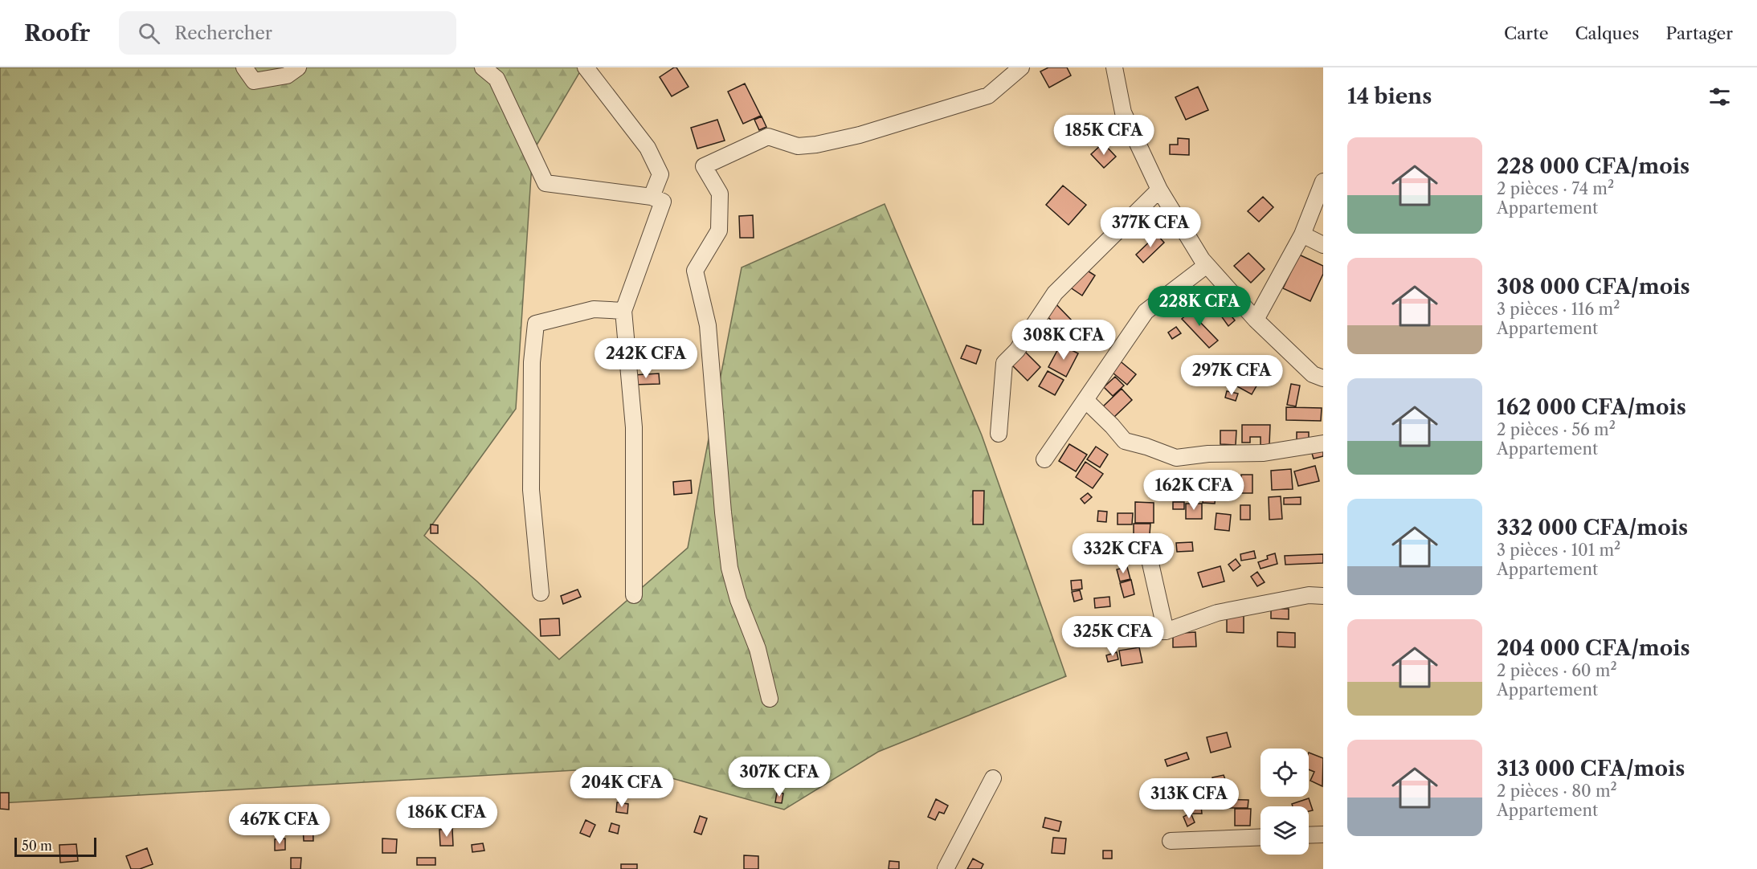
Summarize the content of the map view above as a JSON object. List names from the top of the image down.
{
  "scale_bar": "50 m",
  "page": {
    "header": "Roofr",
    "search": "Rechercher",
    "nav": ["Carte", "Calques", "Partager"],
    "heading": "14 biens",
    "price": [
      "185K CFA",
      "377K CFA",
      "228K CFA",
      "308K CFA",
      "242K CFA",
      "297K CFA",
      "162K CFA",
      "332K CFA",
      "325K CFA",
      "307K CFA",
      "204K CFA",
      "313K CFA",
      "186K CFA",
      "467K CFA"
    ],
    "list": [
      {
        "name": "228 000 CFA/mois",
        "note": "2 pièces · 74 m² · Appartement"
      },
      {
        "name": "308 000 CFA/mois",
        "note": "3 pièces · 116 m² · Appartement"
      },
      {
        "name": "162 000 CFA/mois",
        "note": "2 pièces · 56 m² · Appartement"
      },
      {
        "name": "332 000 CFA/mois",
        "note": "3 pièces · 101 m² · Appartement"
      },
      {
        "name": "204 000 CFA/mois",
        "note": "2 pièces · 60 m² · Appartement"
      },
      {
        "name": "313 000 CFA/mois",
        "note": "2 pièces · 80 m² · Appartement"
      }
    ],
    "scale": "50 m"
  }
}
